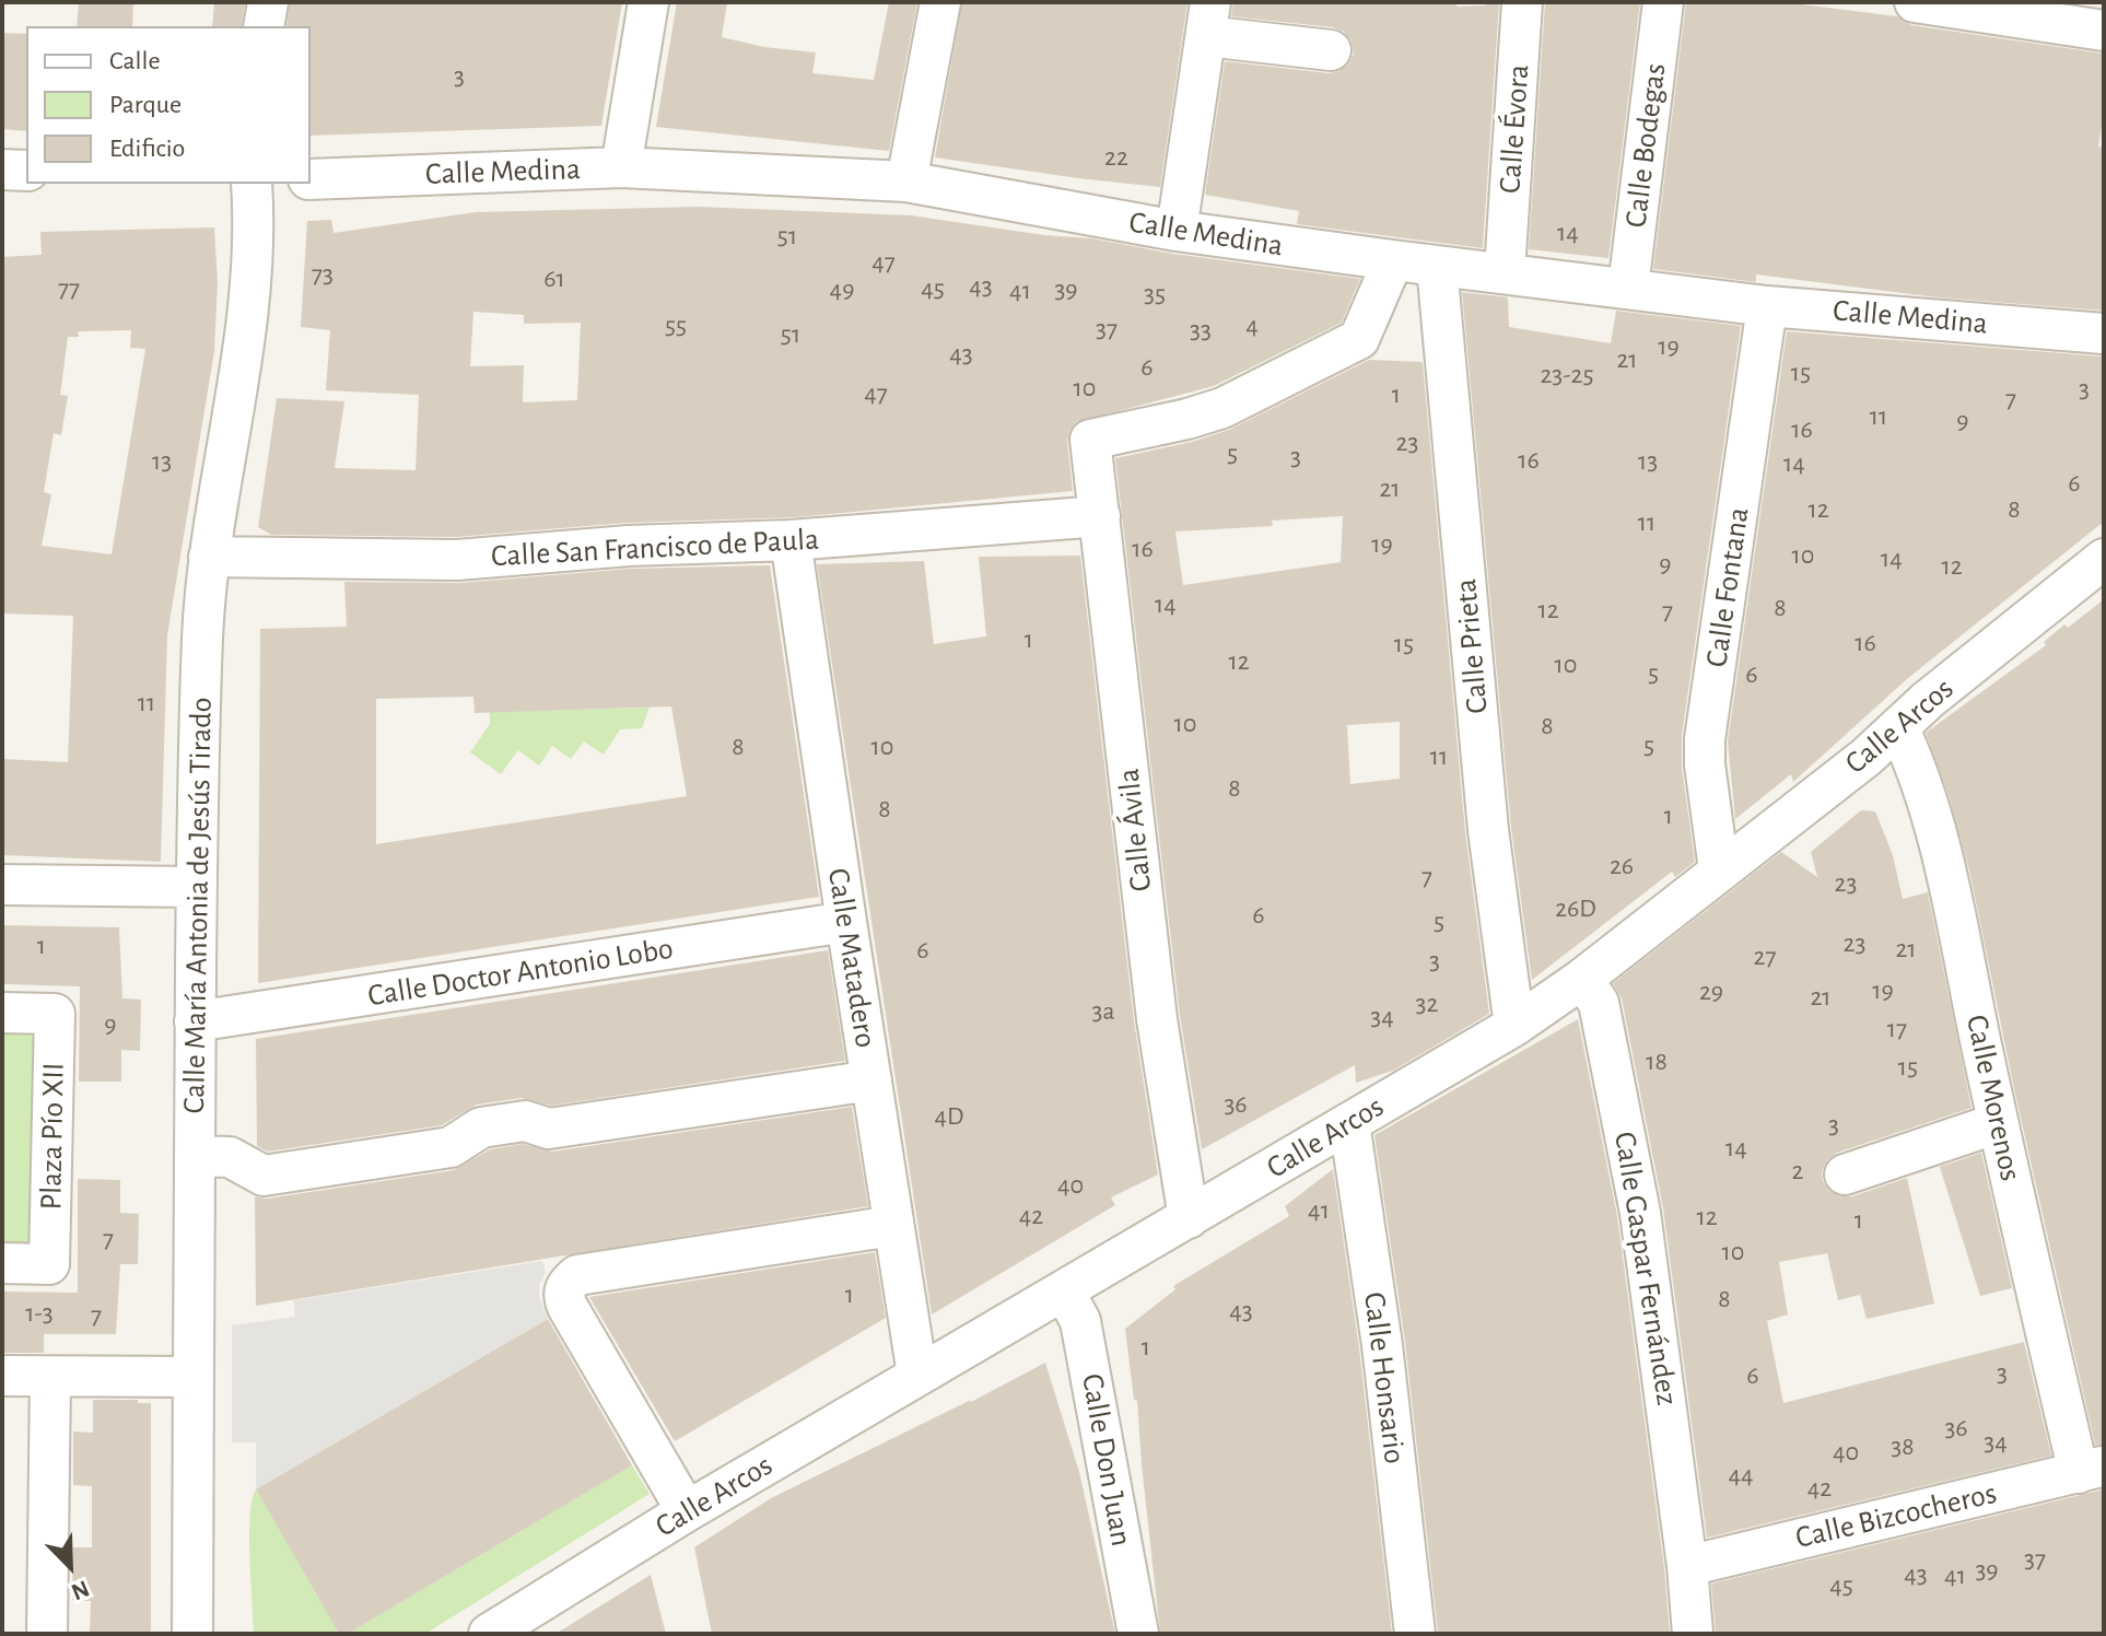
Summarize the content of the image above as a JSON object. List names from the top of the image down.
{
  "streets": {
    "street": [
      "Calle Évora",
      "Calle Bodegas",
      "Calle Medina",
      "Calle San Francisco de Paula",
      "Calle Fontana",
      "Calle Prieta",
      "Calle Arcos",
      "Calle Ávila",
      "Calle María Antonia de Jesús Tirado",
      "Calle Matadero",
      "Calle Doctor Antonio Lobo",
      "Calle Morenos",
      "Plaza Pío XII",
      "Calle Gaspar Fernández",
      "Calle Honsario",
      "Calle Don Juan",
      "Calle Bizcocheros"
    ]
  },
  "crossings": [
    ["Calle Bodegas", "Calle Medina"],
    ["Calle Medina", "Calle Fontana"],
    ["Calle Medina", "Calle Prieta"],
    ["Calle Medina", "Calle Ávila"],
    ["Calle San Francisco de Paula", "Calle Ávila"],
    ["Calle San Francisco de Paula", "Calle María Antonia de Jesús Tirado"],
    ["Calle San Francisco de Paula", "Calle Matadero"],
    ["Calle Fontana", "Calle Arcos"],
    ["Calle Prieta", "Calle Arcos"],
    ["Calle Arcos", "Calle Ávila"],
    ["Calle Arcos", "Calle Matadero"],
    ["Calle Arcos", "Calle Morenos"],
    ["Calle Arcos", "Calle Gaspar Fernández"],
    ["Calle Arcos", "Calle Honsario"],
    ["Calle Arcos", "Calle Don Juan"],
    ["Calle María Antonia de Jesús Tirado", "Calle Doctor Antonio Lobo"],
    ["Calle Matadero", "Calle Doctor Antonio Lobo"],
    ["Calle Morenos", "Calle Bizcocheros"],
    ["Calle Gaspar Fernández", "Calle Bizcocheros"]
  ],
  "house_numbers": [
    "3",
    "22",
    "14",
    "51",
    "47",
    "73",
    "61",
    "43",
    "77",
    "45",
    "49",
    "39",
    "41",
    "35",
    "55",
    "4",
    "37",
    "33",
    "51",
    "19",
    "43",
    "21",
    "6",
    "15",
    "23-25",
    "10",
    "3",
    "47",
    "1",
    "7",
    "11",
    "9",
    "16",
    "23",
    "5",
    "3",
    "16",
    "13",
    "13",
    "14",
    "6",
    "21",
    "12",
    "8",
    "11",
    "19",
    "16",
    "10",
    "14",
    "9",
    "12",
    "14",
    "8",
    "12",
    "7",
    "1",
    "16",
    "15",
    "12",
    "10",
    "5",
    "6",
    "11",
    "10",
    "8",
    "5",
    "8",
    "10",
    "11",
    "8",
    "8",
    "1",
    "26",
    "7",
    "23",
    "26D",
    "6",
    "5",
    "23",
    "1",
    "21",
    "6",
    "27",
    "3",
    "19",
    "29",
    "21",
    "32",
    "3a",
    "34",
    "9",
    "17",
    "18",
    "15",
    "36",
    "4D",
    "3",
    "14",
    "2",
    "40",
    "41",
    "42",
    "12",
    "1",
    "7",
    "10",
    "1",
    "8",
    "43",
    "1-3",
    "7",
    "1",
    "3",
    "6",
    "36",
    "34",
    "38",
    "40",
    "44",
    "42",
    "37",
    "39",
    "43",
    "41",
    "45"
  ],
  "legend": ["Calle", "Parque", "Edificio"],
  "north": "bottom right"
}
